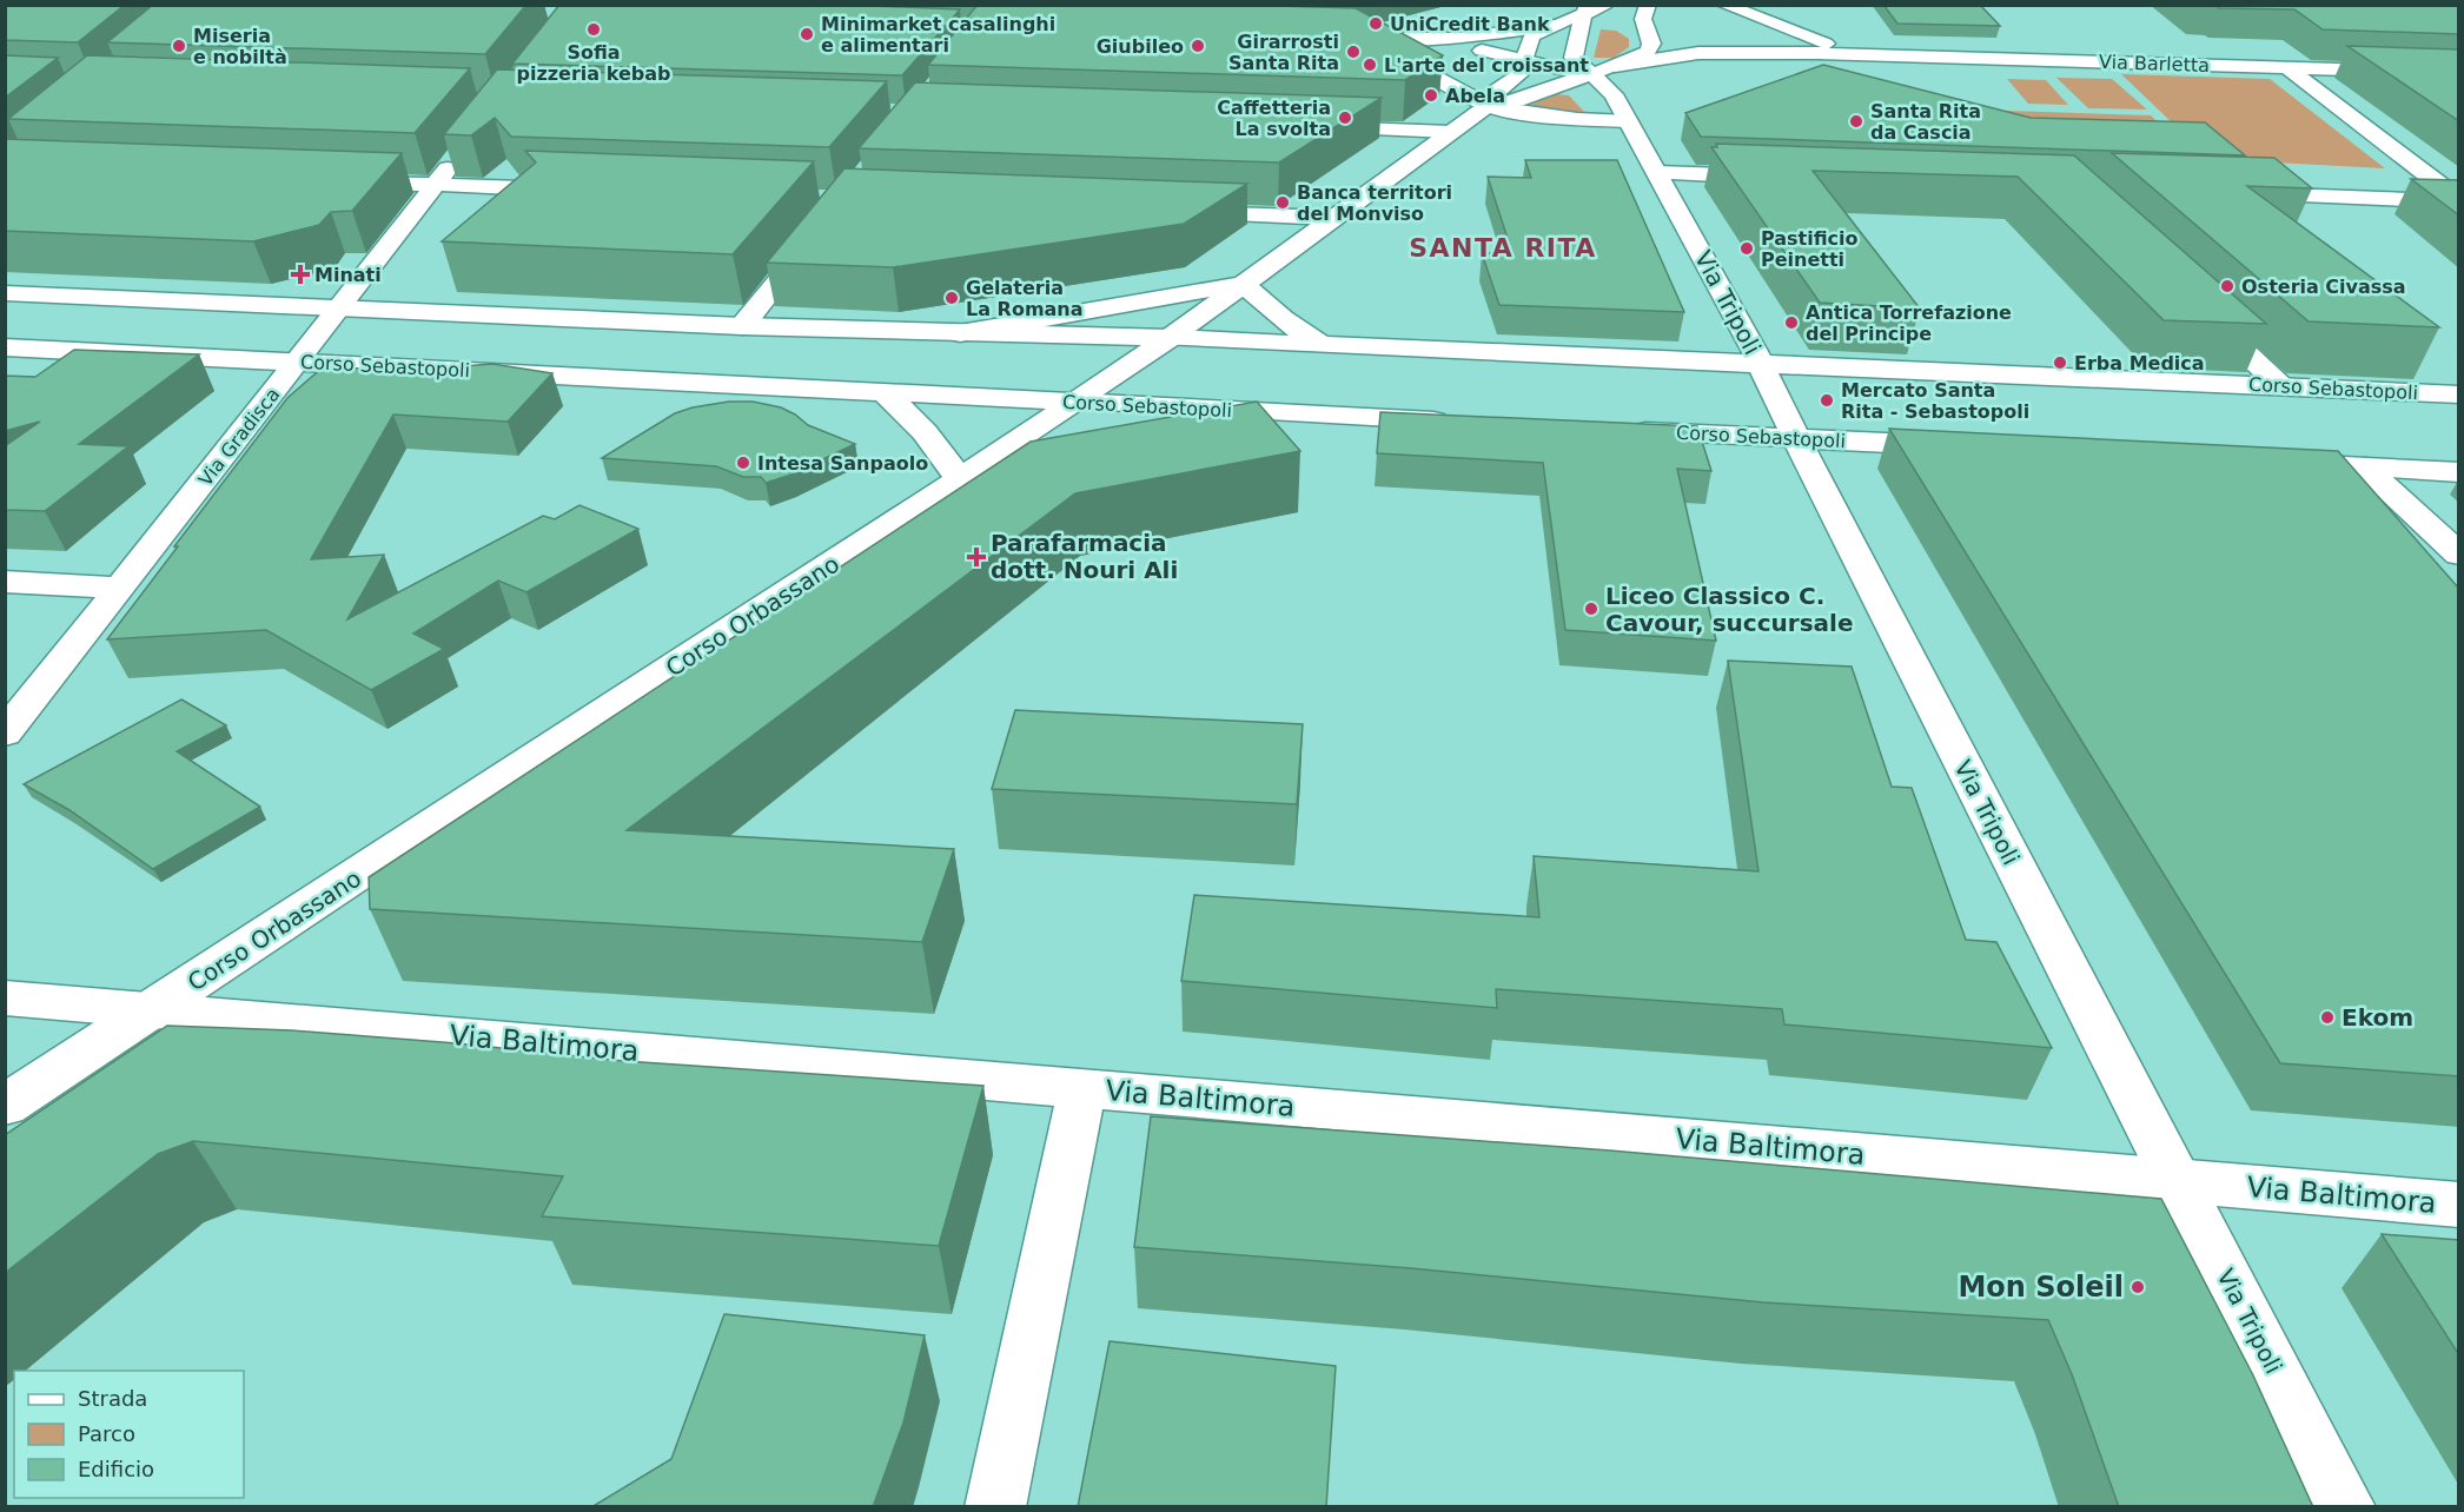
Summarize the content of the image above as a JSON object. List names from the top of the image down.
{
  "streets": {
    "street": [
      "Via Barletta",
      "Via Tripoli",
      "Corso Sebastopoli",
      "Via Gradisca",
      "Corso Orbassano",
      "Via Baltimora"
    ]
  },
  "crossings": [
    ["Via Tripoli", "Corso Sebastopoli"],
    ["Via Tripoli", "Via Baltimora"],
    ["Corso Sebastopoli", "Via Gradisca"],
    ["Corso Sebastopoli", "Corso Orbassano"],
    ["Corso Orbassano", "Via Baltimora"]
  ],
  "districts": ["SANTA RITA"],
  "places": {
    "other": [
      "UniCredit Bank",
      "Sofia pizzeria kebab",
      "Minimarket casalinghi e alimentari",
      "Miseria e nobiltà",
      "Giubileo",
      "Girarrosti Santa Rita",
      "L'arte del croissant",
      "Abela",
      "Caffetteria La svolta",
      "Santa Rita da Cascia",
      "Banca territori del Monviso",
      "Pastificio Peinetti",
      "Osteria Civassa",
      "Gelateria La Romana",
      "Antica Torrefazione del Principe",
      "Erba Medica",
      "Mercato Santa Rita - Sebastopoli",
      "Intesa Sanpaolo",
      "Liceo Classico C. Cavour, succursale",
      "Ekom",
      "Mon Soleil"
    ],
    "health": ["Minati", "Parafarmacia dott. Nouri Ali"]
  },
  "legend": ["Strada", "Parco", "Edificio"]
}
